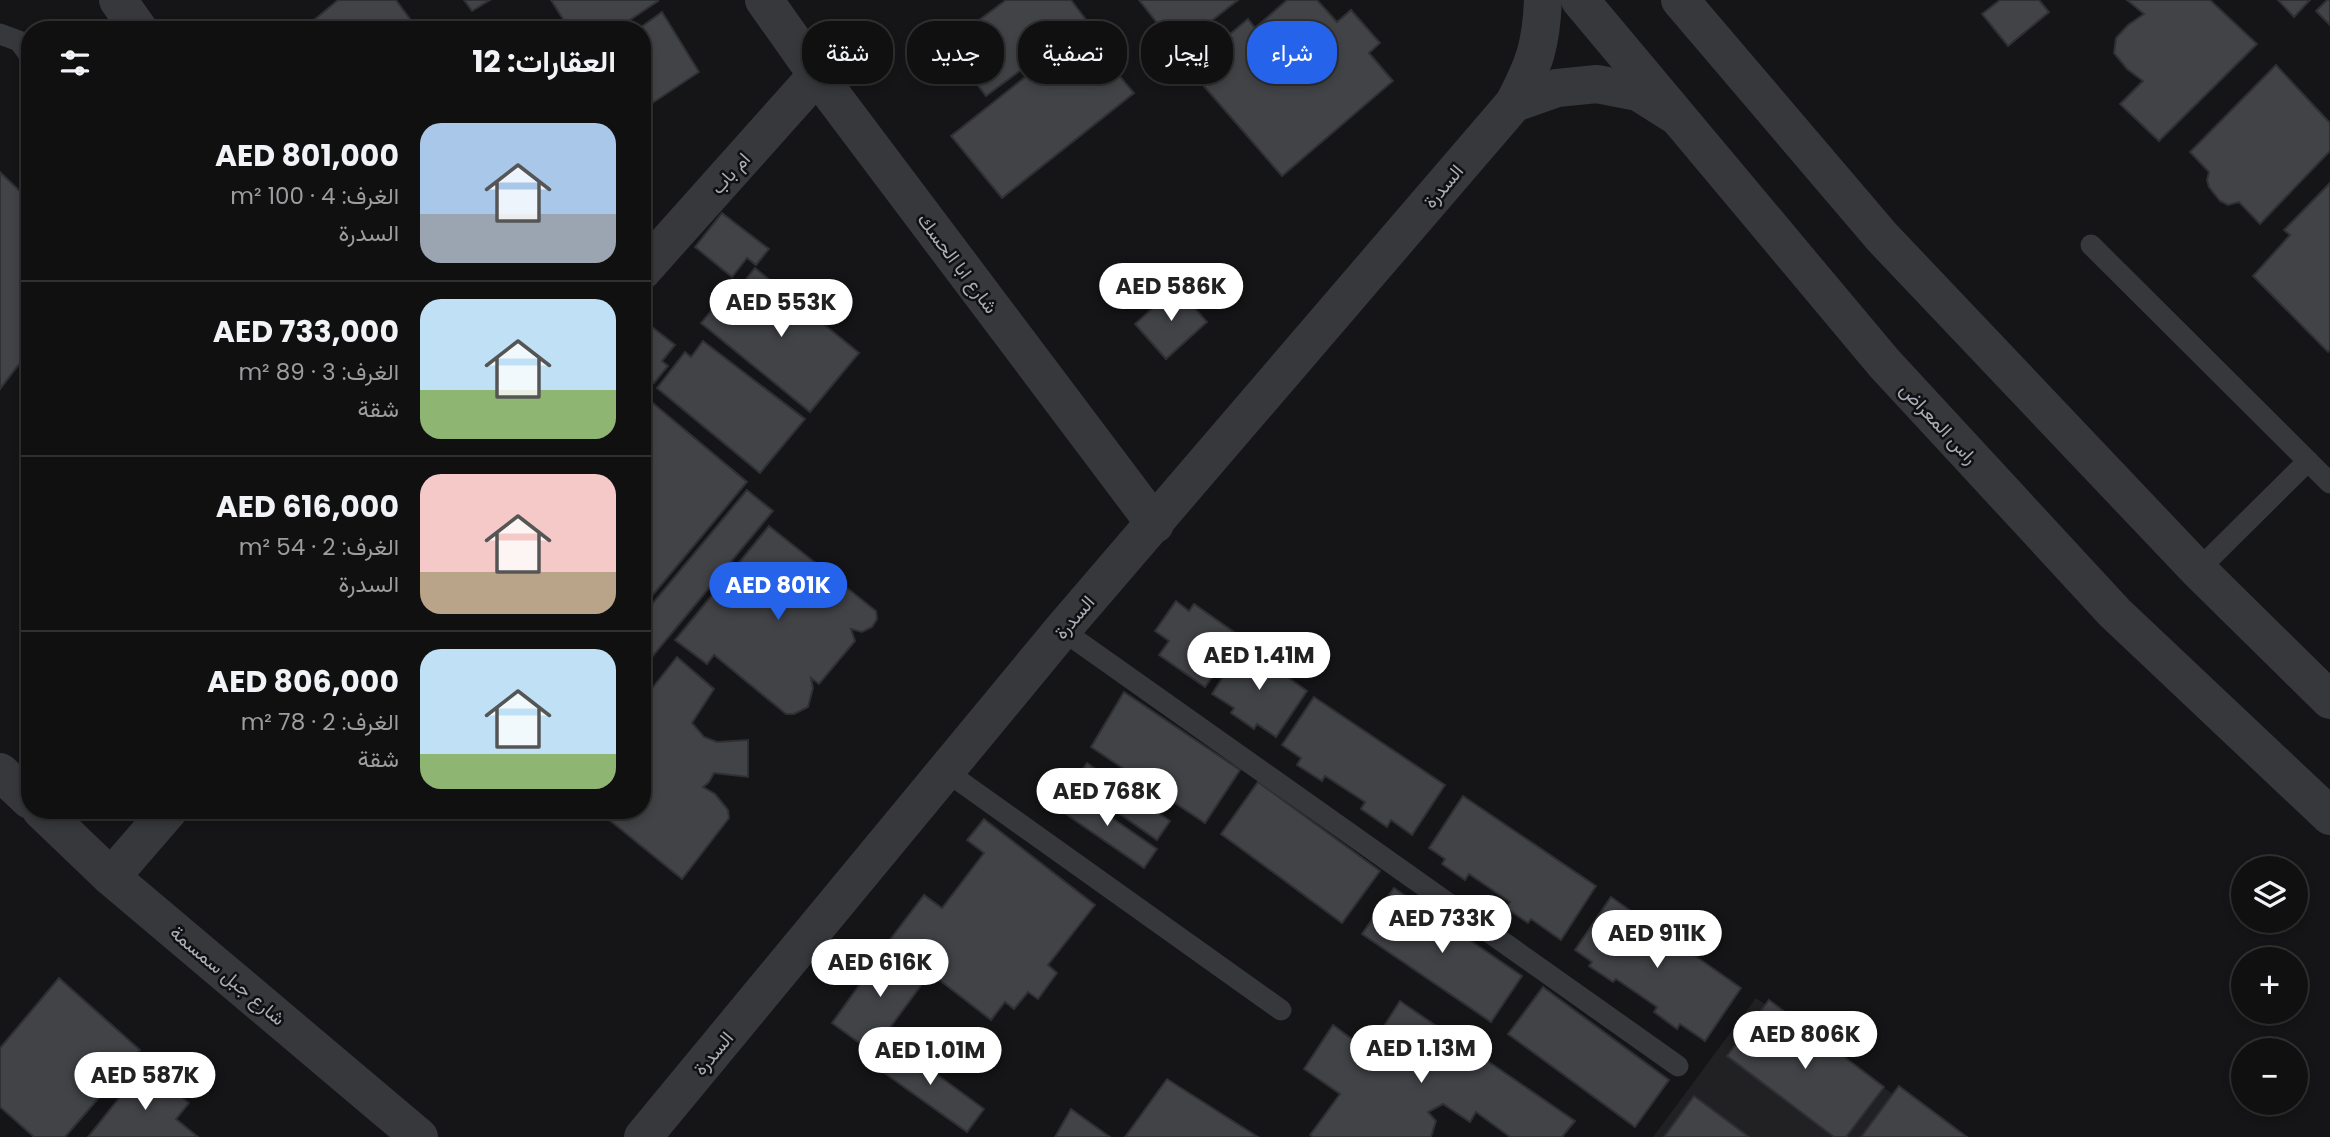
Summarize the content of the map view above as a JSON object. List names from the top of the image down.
{
  "streets": {
    "street": [
      "ام باب",
      "السدرة",
      "شارع ابا الحسك",
      "راس المعراض",
      "شارع جبل سمسمة"
    ]
  },
  "crossings": [
    ["السدرة", "شارع ابا الحسك"]
  ],
  "page": {
    "chip": [
      "شراء",
      "إيجار",
      "تصفية",
      "جديد",
      "شقة"
    ],
    "heading": "العقارات: 12",
    "list": [
      {
        "name": "AED 801,000",
        "note": "الغرف: 4 · 100 m² · السدرة"
      },
      {
        "name": "AED 733,000",
        "note": "الغرف: 3 · 89 m² · شقة"
      },
      {
        "name": "AED 616,000",
        "note": "الغرف: 2 · 54 m² · السدرة"
      },
      {
        "name": "AED 806,000",
        "note": "الغرف: 2 · 78 m² · شقة"
      }
    ],
    "price": [
      "AED 586K",
      "AED 553K",
      "AED 801K",
      "AED 1.41M",
      "AED 768K",
      "AED 733K",
      "AED 911K",
      "AED 616K",
      "AED 806K",
      "AED 1.13M",
      "AED 1.01M",
      "AED 587K"
    ],
    "map_buttons": ["+", "−"]
  }
}
